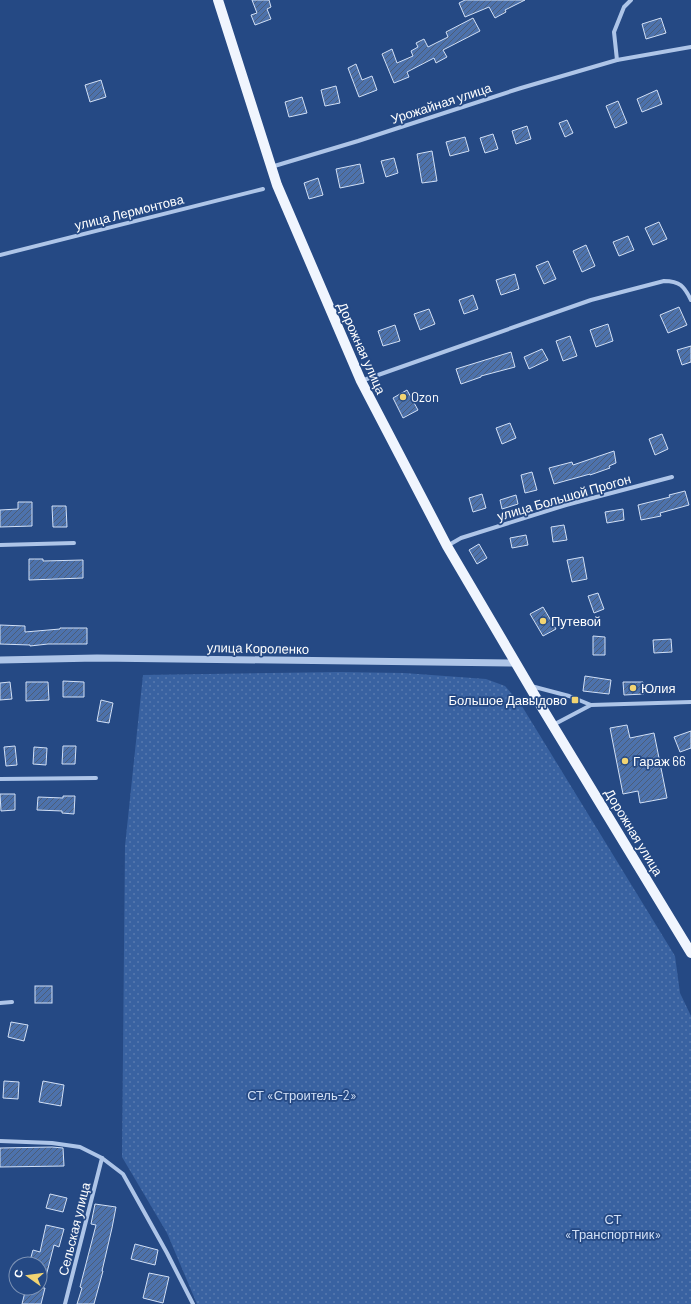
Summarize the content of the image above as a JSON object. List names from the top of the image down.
{
  "streets": {
    "main road": ["Дорожная улица"],
    "street": [
      "Урожайная улица",
      "улица Лермонтова",
      "улица Большой Прогон",
      "улица Короленко",
      "Сельская улица"
    ]
  },
  "crossings": [
    ["Урожайная улица", "Дорожная улица"],
    ["Дорожная улица", "улица Большой Прогон"],
    ["Дорожная улица", "улица Короленко"]
  ],
  "parks": ["СТ «Строитель-2»", "СТ «Транспортник»"],
  "places": {
    "other": [
      "Ozon",
      "Путевой",
      "Юлия",
      "Гараж 66"
    ],
    "transit": ["Большое Давыдово"]
  },
  "north": "left"
}
